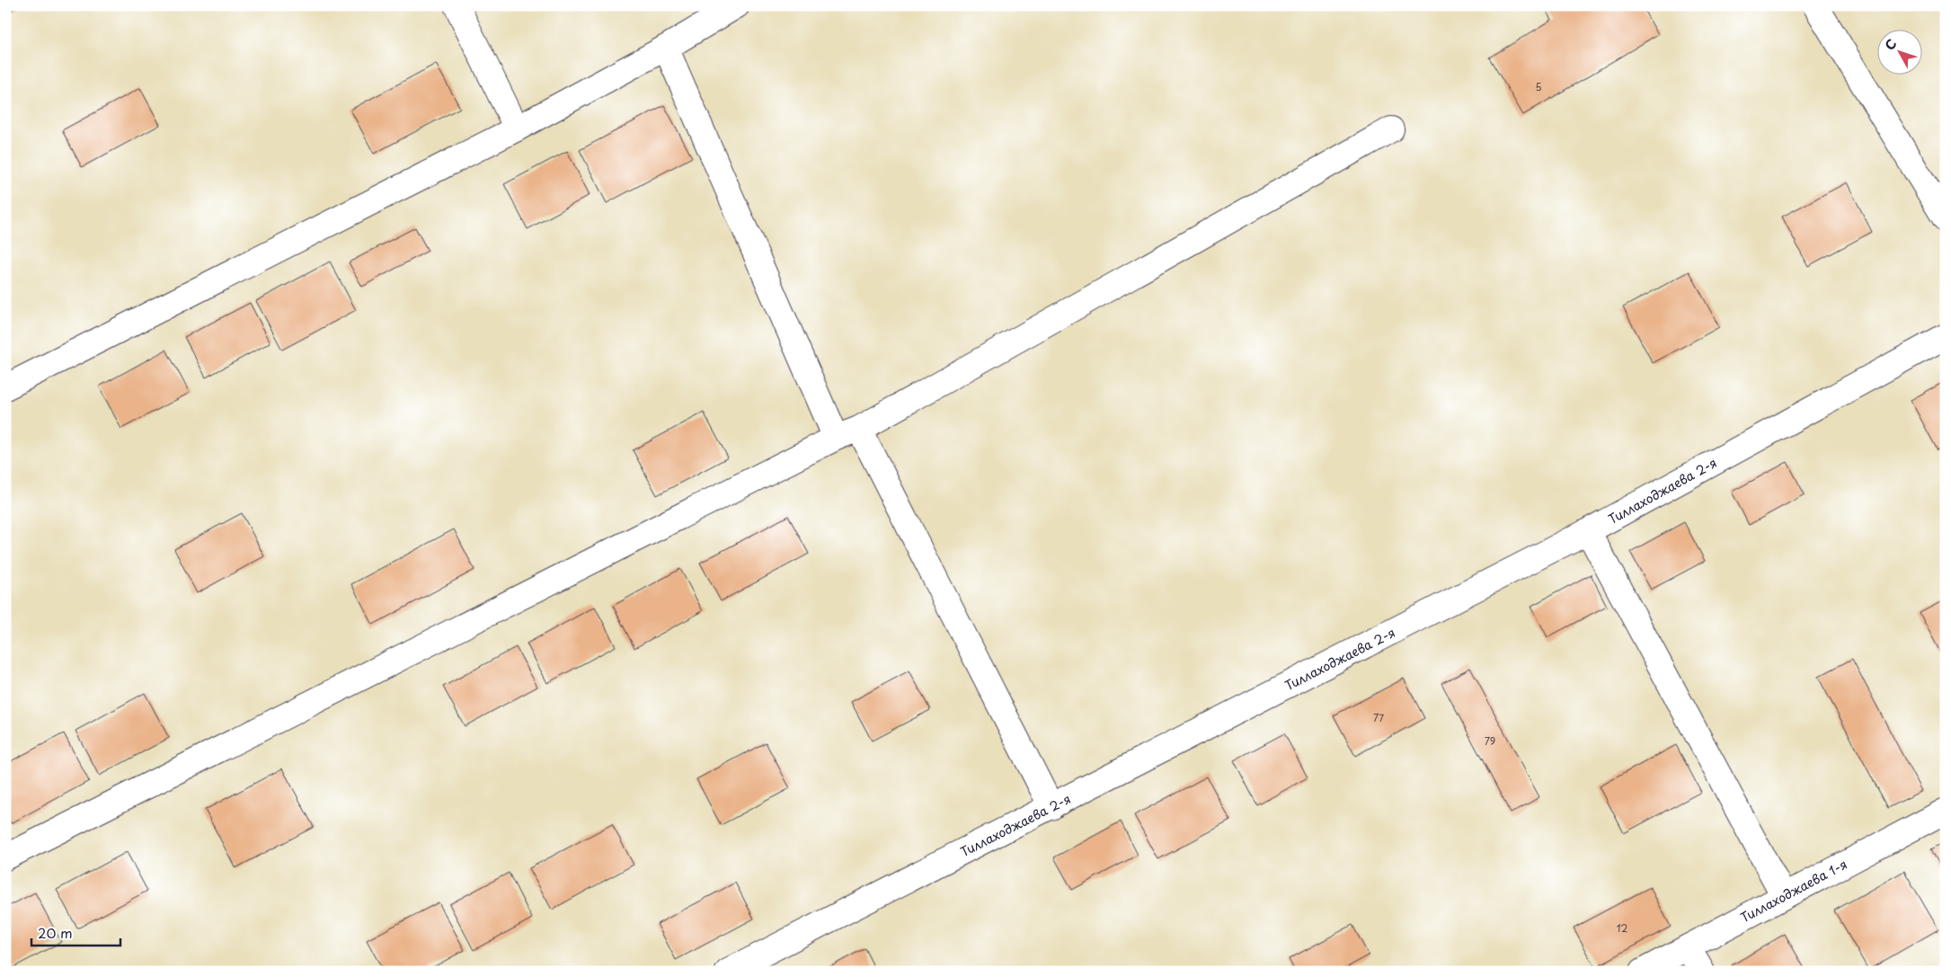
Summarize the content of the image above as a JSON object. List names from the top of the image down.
{
  "streets": {
    "street": ["Тиллаходжаева 2-я", "Тиллаходжаева 1-я"]
  },
  "house_numbers": [
    "5",
    "77",
    "79",
    "12"
  ],
  "scale_bar": "20 m",
  "north": "top left"
}
